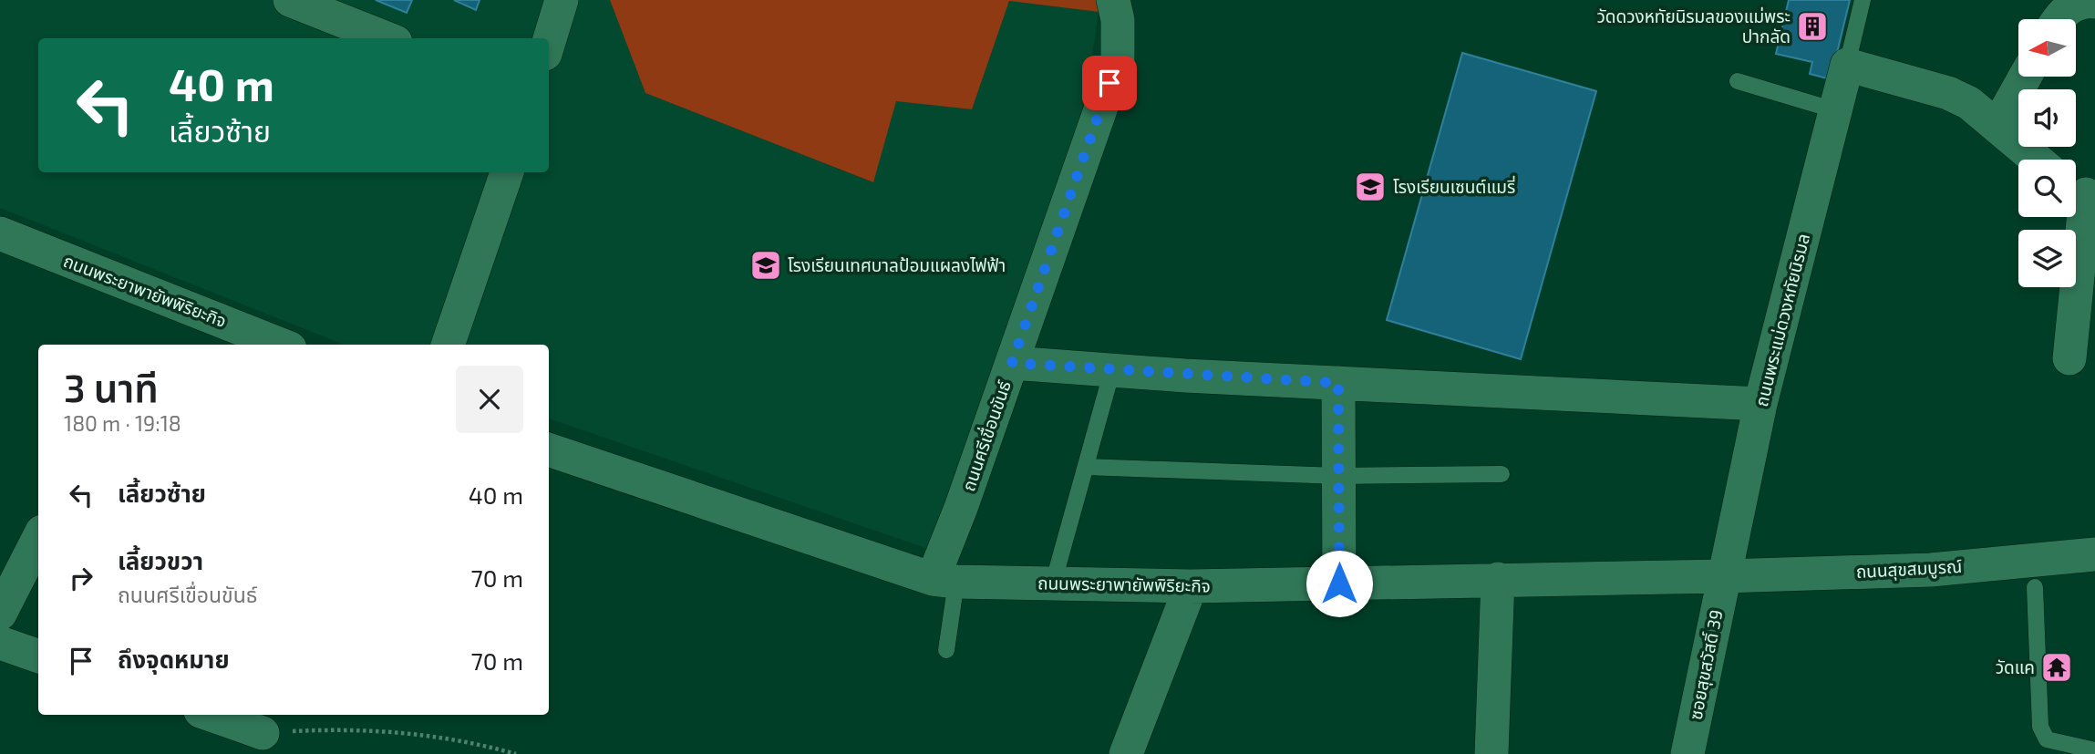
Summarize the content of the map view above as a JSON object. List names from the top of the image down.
{
  "streets": {
    "street": [
      "ถนนพระยาพายัพพิริยะกิจ",
      "ถนนพระแม่ดวงหทัยนิรมล",
      "ถนนศรีเขื่อนขันธ์",
      "ถนนสุขสมบูรณ์",
      "ซอยสุขสวัสดิ์ 39"
    ]
  },
  "crossings": [
    ["ถนนพระยาพายัพพิริยะกิจ", "ถนนพระแม่ดวงหทัยนิรมล"],
    ["ถนนพระยาพายัพพิริยะกิจ", "ถนนศรีเขื่อนขันธ์"],
    ["ถนนพระยาพายัพพิริยะกิจ", "ถนนสุขสมบูรณ์"],
    ["ถนนพระยาพายัพพิริยะกิจ", "ซอยสุขสวัสดิ์ 39"],
    ["ถนนพระแม่ดวงหทัยนิรมล", "ถนนสุขสมบูรณ์"],
    ["ถนนพระแม่ดวงหทัยนิรมล", "ซอยสุขสวัสดิ์ 39"],
    ["ถนนสุขสมบูรณ์", "ซอยสุขสวัสดิ์ 39"]
  ],
  "places": {
    "building": ["วัดดวงหทัยนิรมลของแม่พระ ปากลัด"],
    "school or university": ["โรงเรียนเซนต์แมรี่", "โรงเรียนเทศบาลป้อมแผลงไฟฟ้า"],
    "temple": ["วัดแค"]
  },
  "north": "left",
  "page": {
    "turn": ["40 m", "เลี้ยวซ้าย"],
    "heading": ["3 นาที", "180 m · 19:18"],
    "list": [
      {
        "name": "เลี้ยวซ้าย",
        "value": "40 m"
      },
      {
        "name": "เลี้ยวขวา",
        "note": "ถนนศรีเขื่อนขันธ์",
        "value": "70 m"
      },
      {
        "name": "ถึงจุดหมาย",
        "value": "70 m"
      }
    ]
  }
}
